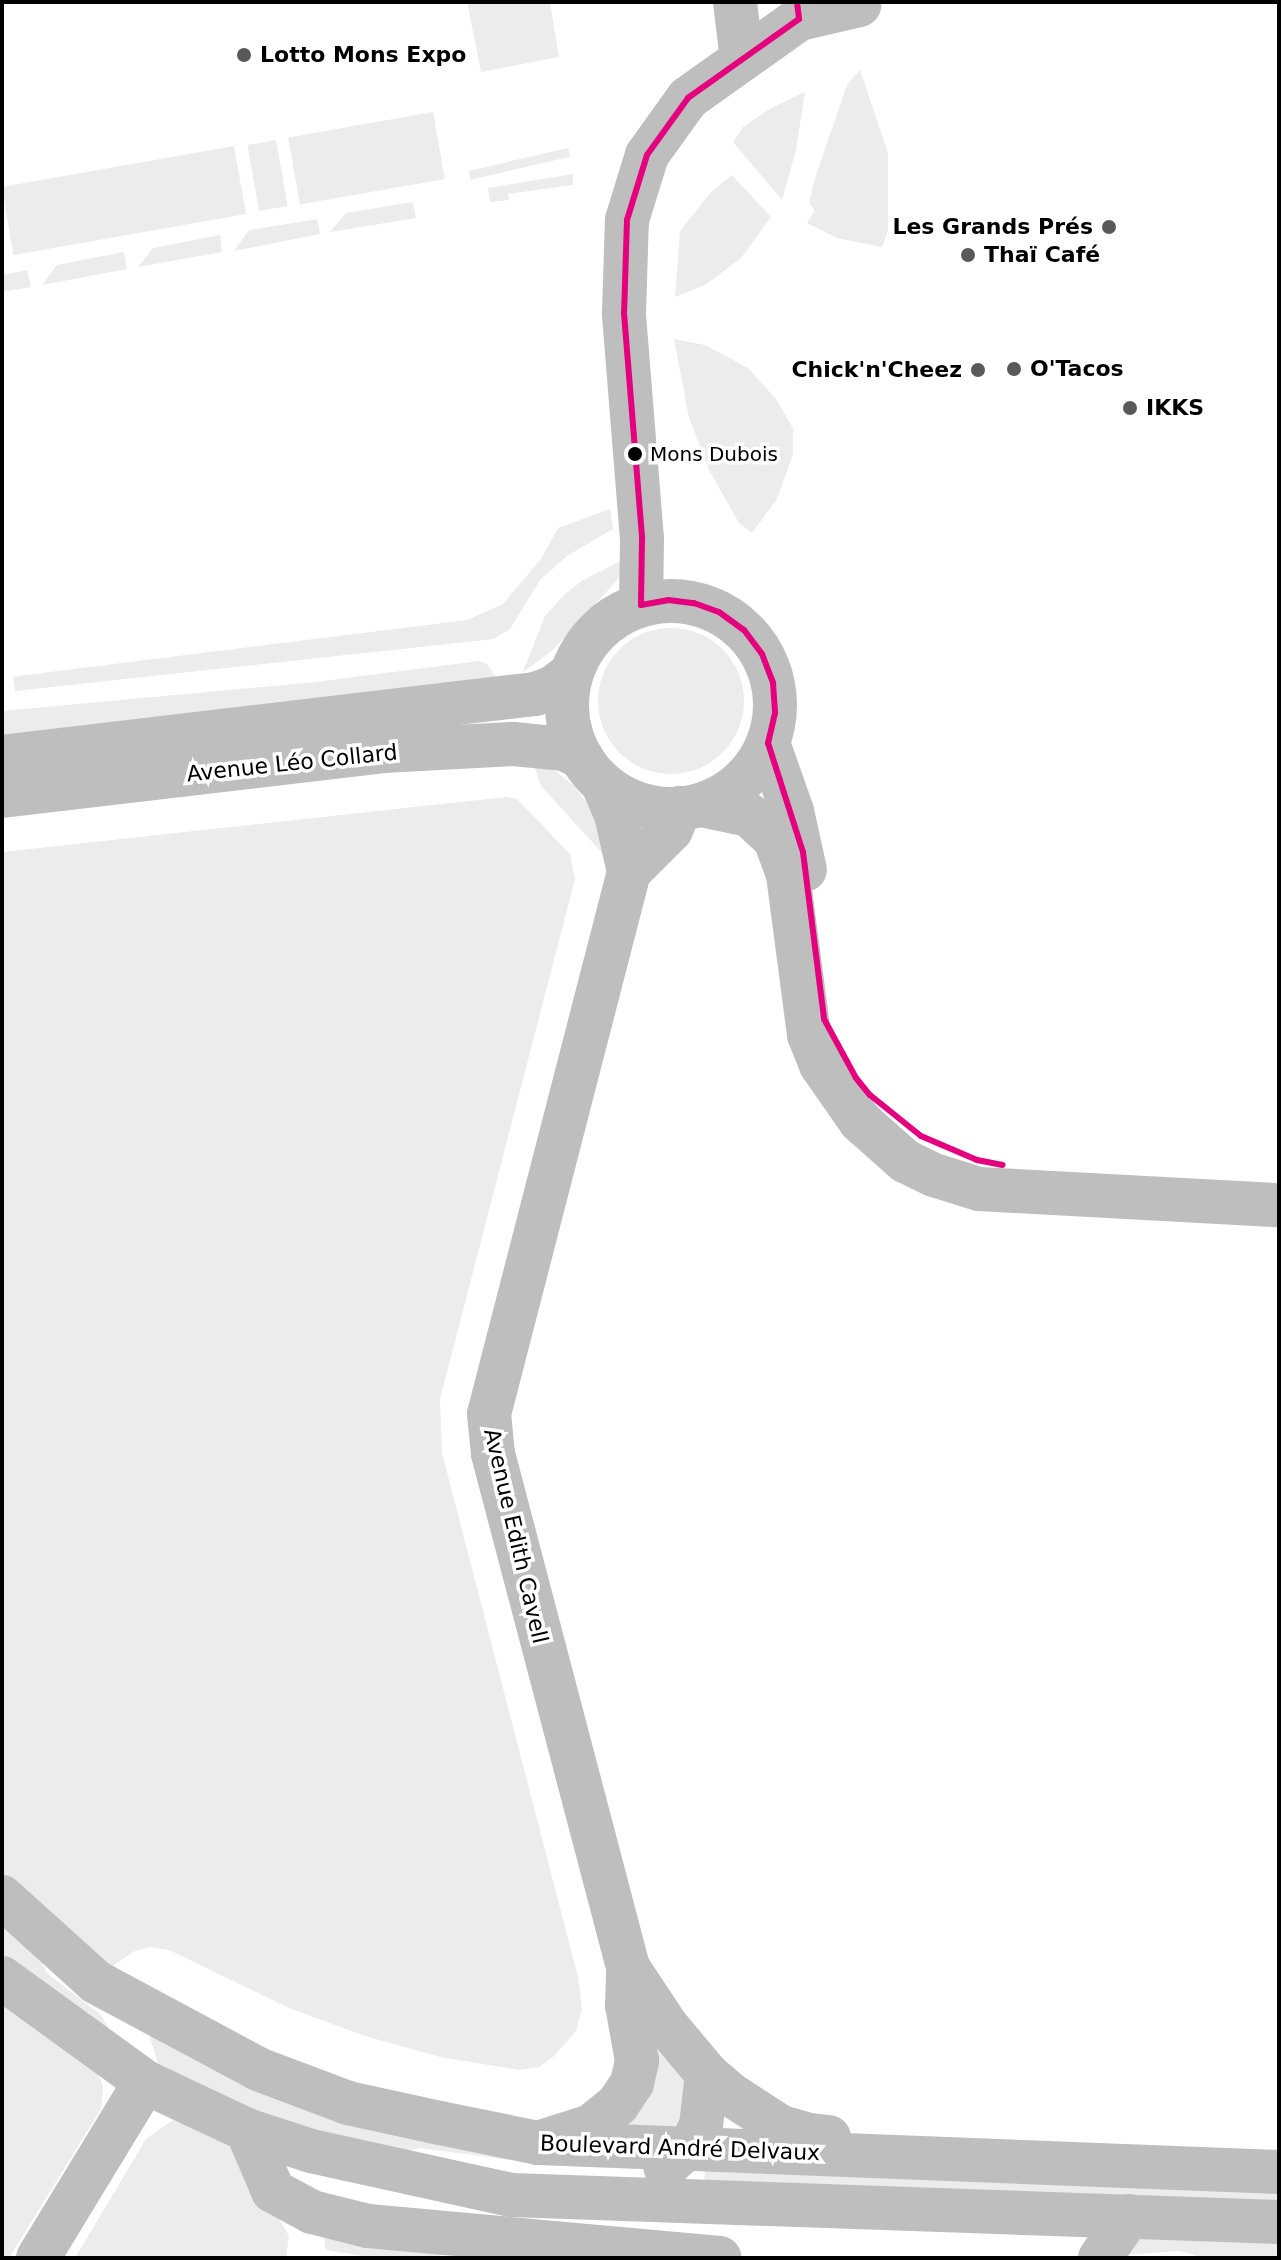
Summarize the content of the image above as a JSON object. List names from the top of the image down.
{
  "streets": {
    "street": ["Avenue Léo Collard", "Avenue Edith Cavell", "Boulevard André Delvaux"]
  },
  "crossings": [
    ["Avenue Léo Collard", "Avenue Edith Cavell"]
  ],
  "places": [
    "Lotto Mons Expo",
    "Les Grands Prés",
    "Thaï Café",
    "O'Tacos",
    "Chick'n'Cheez",
    "IKKS",
    "Mons Dubois"
  ]
}
